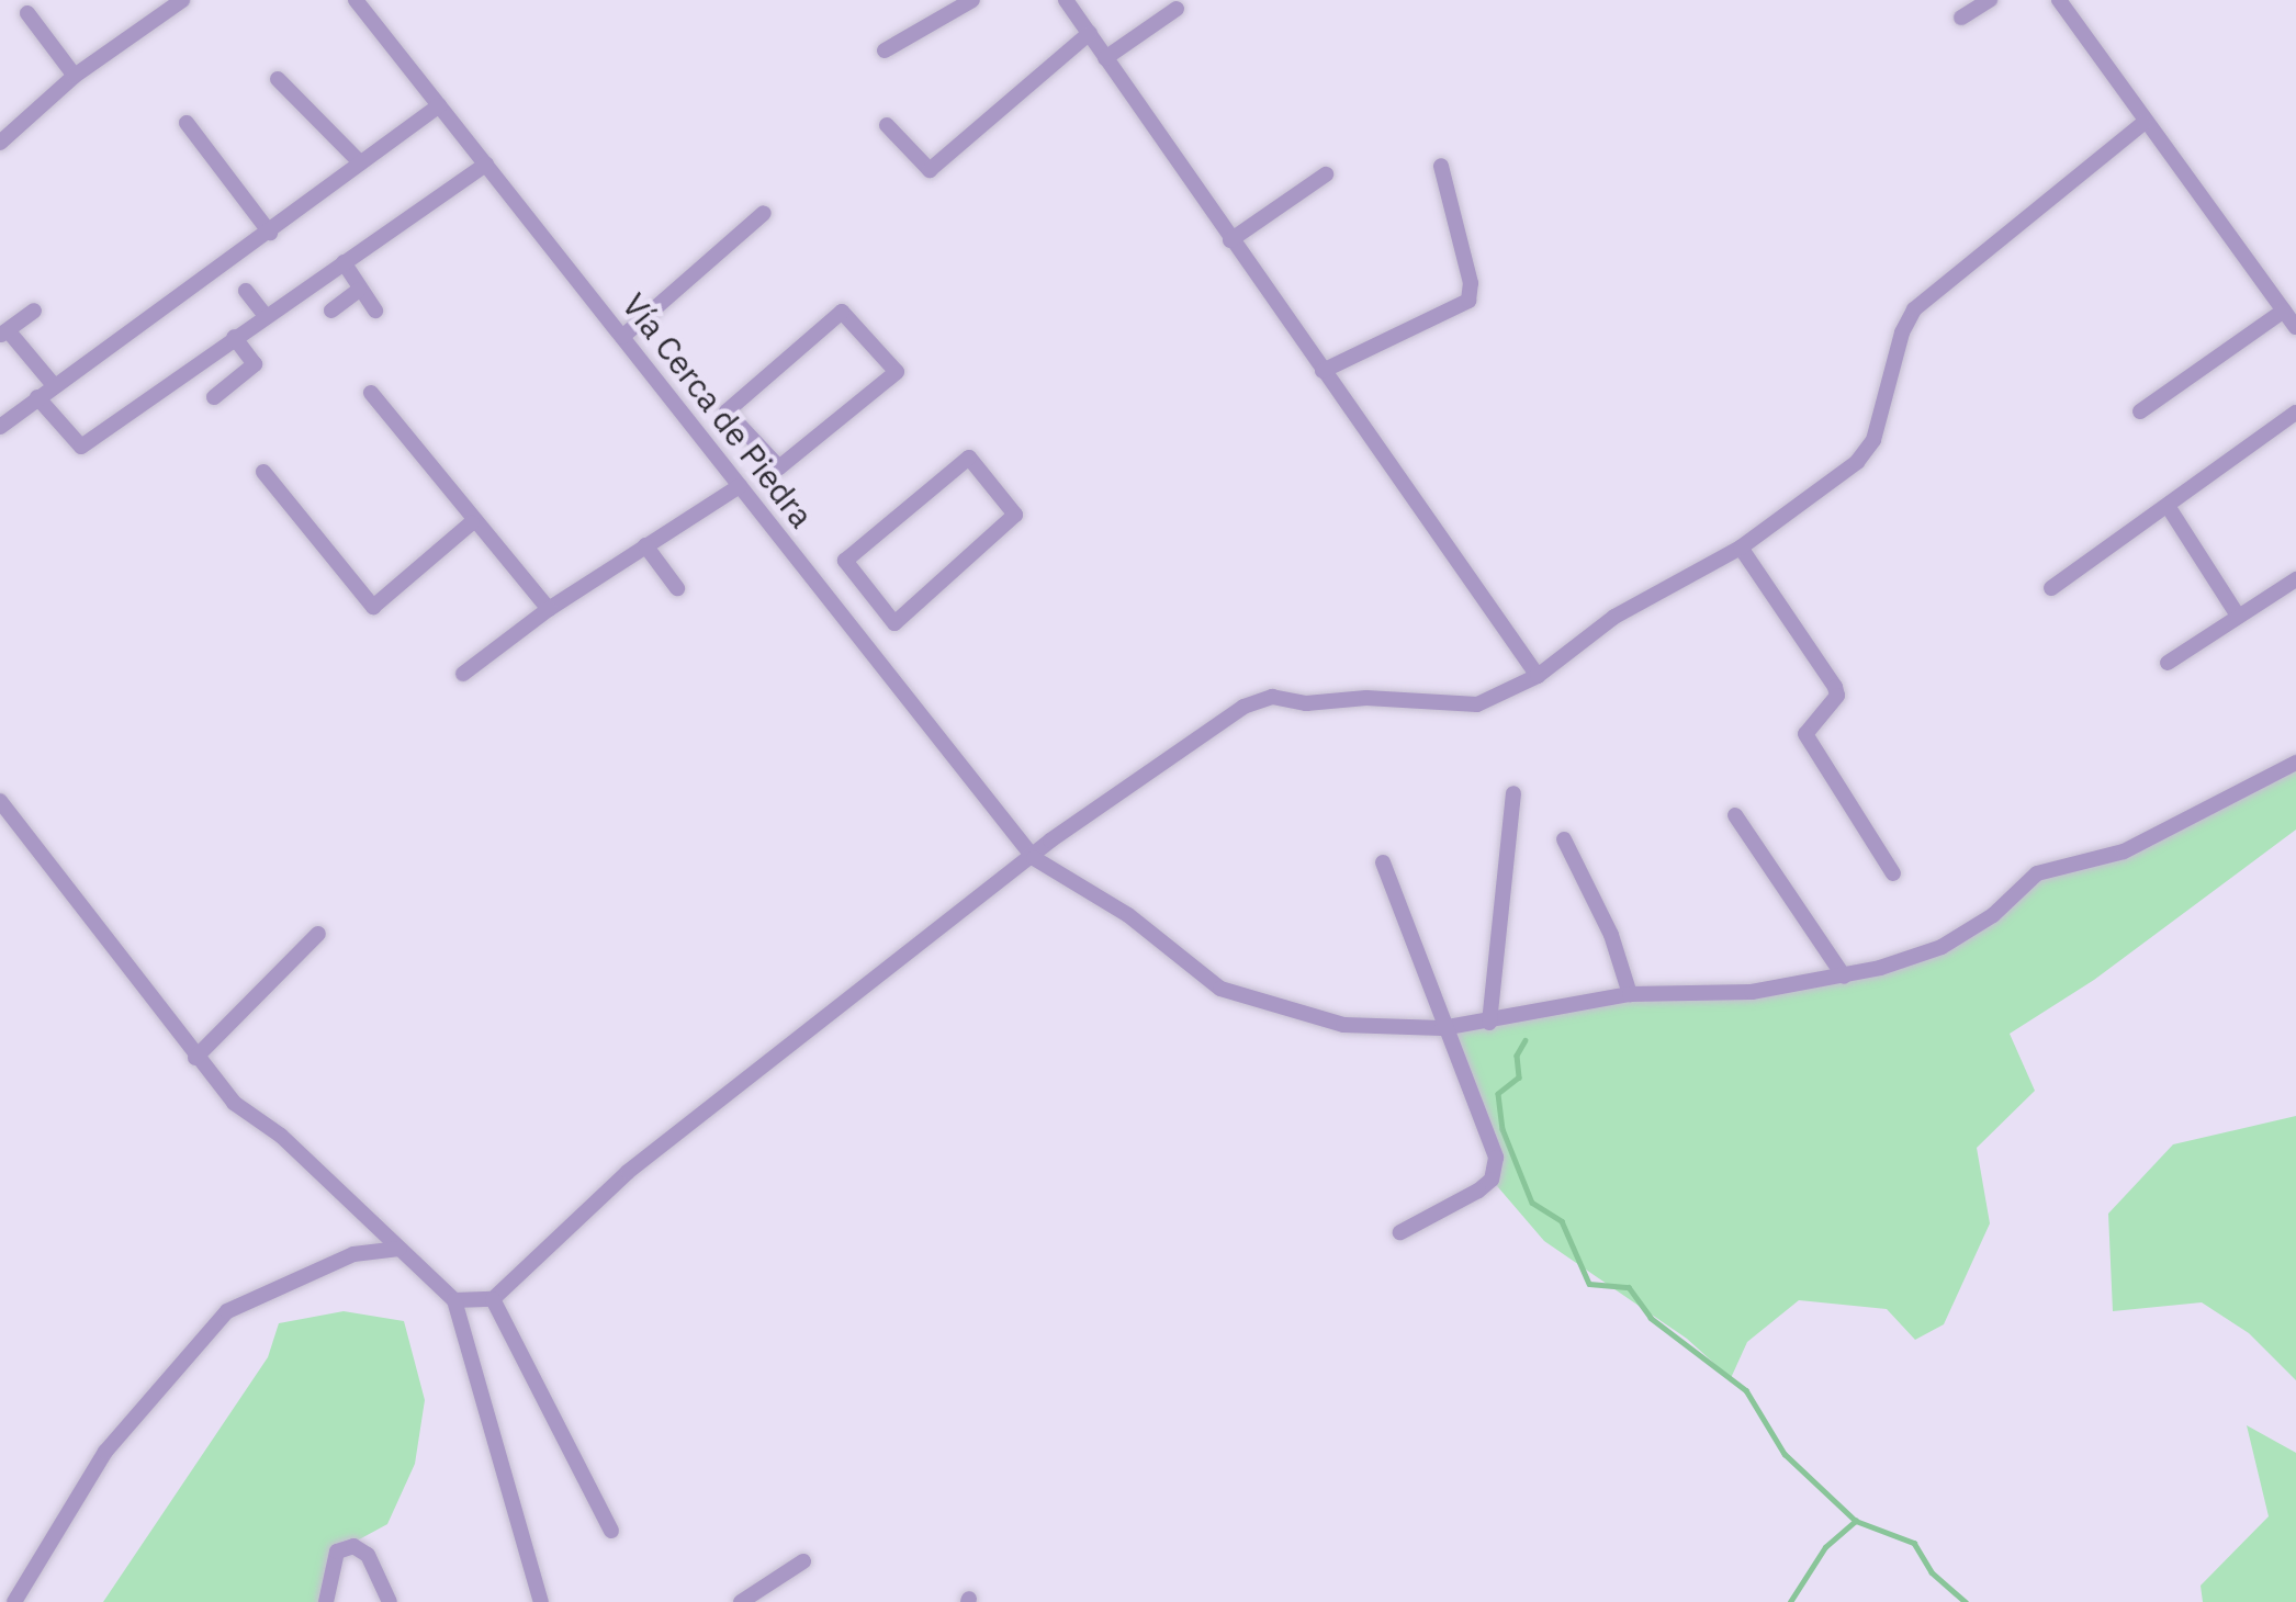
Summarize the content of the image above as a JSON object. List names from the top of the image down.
{
  "streets": {
    "street": ["Vía Cerca de Piedra"]
  }
}
